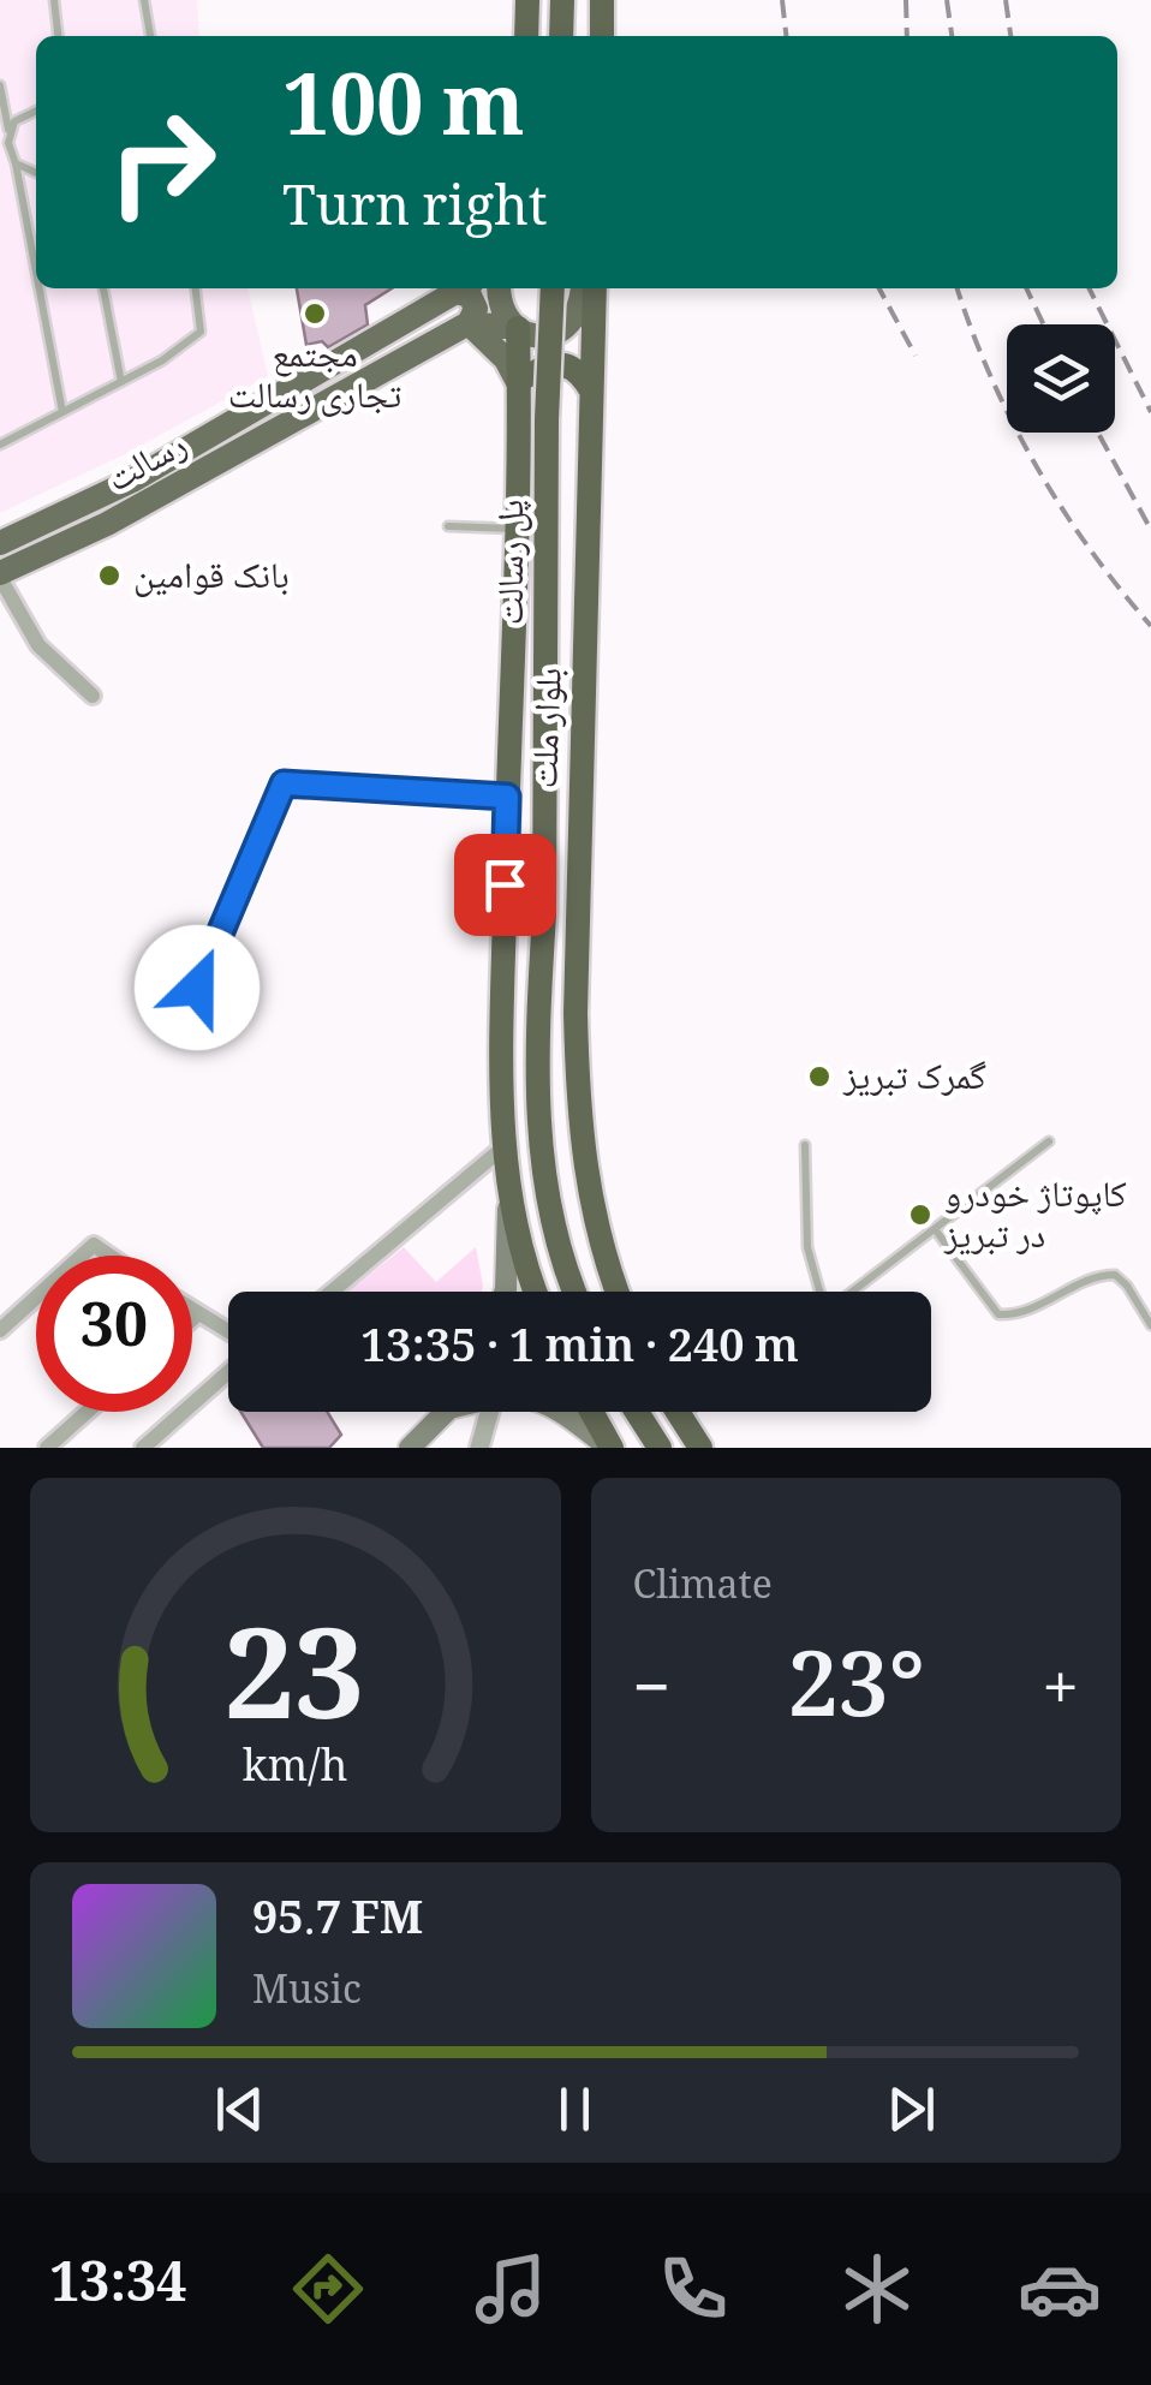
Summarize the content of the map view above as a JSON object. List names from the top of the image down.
{
  "streets": {
    "highway": ["پل رسالت", "بلوار ملت"],
    "main road": ["رسالت"]
  },
  "places": [
    "مجتمع تجاری رسالت",
    "بانک قوامین",
    "گمرک تبریز",
    "کاپوتاژ خودرو در تبریز"
  ],
  "page": {
    "turn": ["100 m", "Turn right"],
    "limit": "30",
    "trip": "13:35 · 1 min · 240 m",
    "tile": "Climate",
    "heat": ["−", "23°", "+"],
    "song": ["95.7 FM", "Music"],
    "tabs": "13:34",
    "gauge": ["23", "km/h"]
  }
}
